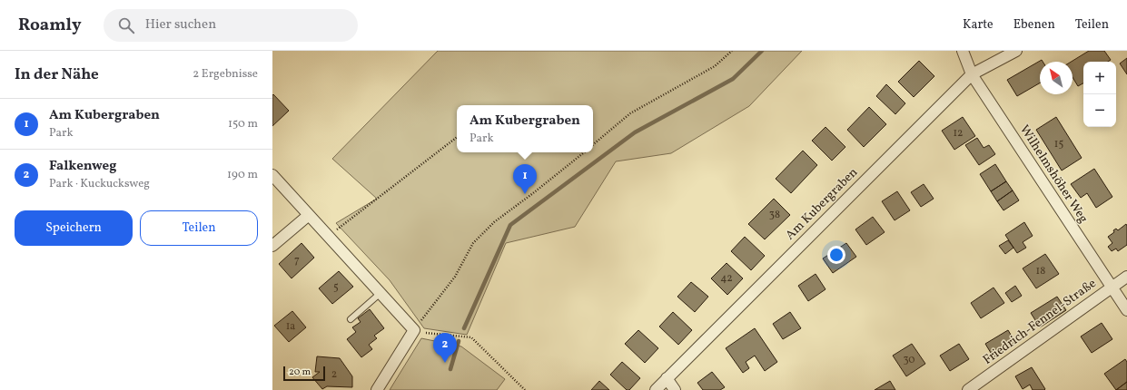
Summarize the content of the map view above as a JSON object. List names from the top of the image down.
{
  "streets": {
    "street": ["Wilhelmshöher Weg", "Am Kubergraben", "Friedrich-Fennel-Straße"]
  },
  "crossings": [
    ["Wilhelmshöher Weg", "Am Kubergraben"],
    ["Wilhelmshöher Weg", "Friedrich-Fennel-Straße"]
  ],
  "house_numbers": [
    "12",
    "15",
    "38",
    "7",
    "18",
    "42",
    "5",
    "1a",
    "30",
    "2"
  ],
  "scale_bar": "20 m",
  "north": "top left",
  "page": {
    "header": "Roamly",
    "search": "Hier suchen",
    "nav": ["Karte", "Ebenen", "Teilen"],
    "heading": ["In der Nähe", "2 Ergebnisse"],
    "map_buttons": ["+", "−"],
    "list": [
      {
        "mark": "1",
        "name": "Am Kubergraben",
        "note": "Park",
        "value": "150 m"
      },
      {
        "mark": "2",
        "name": "Falkenweg",
        "note": "Park · Kuckucksweg",
        "value": "190 m"
      }
    ],
    "popup": ["Am Kubergraben", "Park"],
    "pins": ["1", "2"],
    "buttons": ["Speichern", "Teilen"],
    "scale": "20 m"
  }
}
